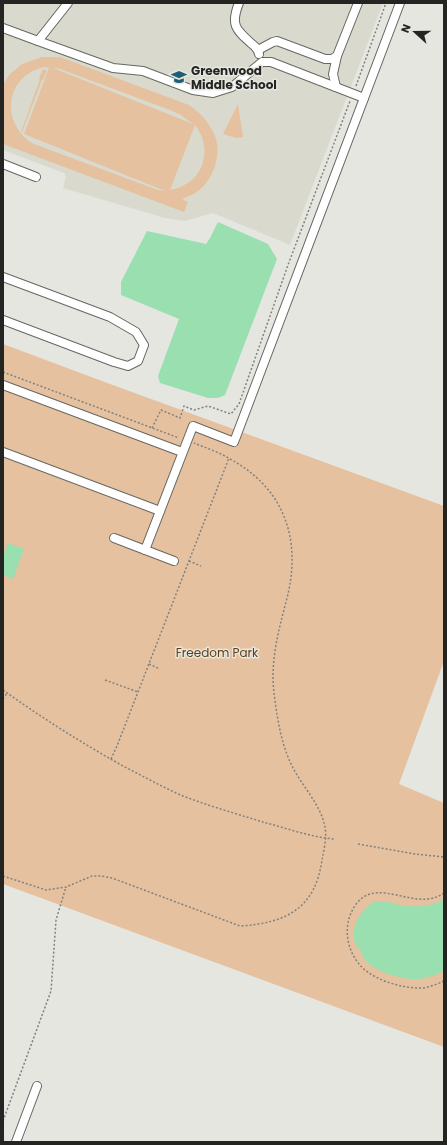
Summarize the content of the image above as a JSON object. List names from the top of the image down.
{
  "parks": ["Freedom Park"],
  "places": {
    "school or university": ["Greenwood Middle School"]
  },
  "north": "left"
}
